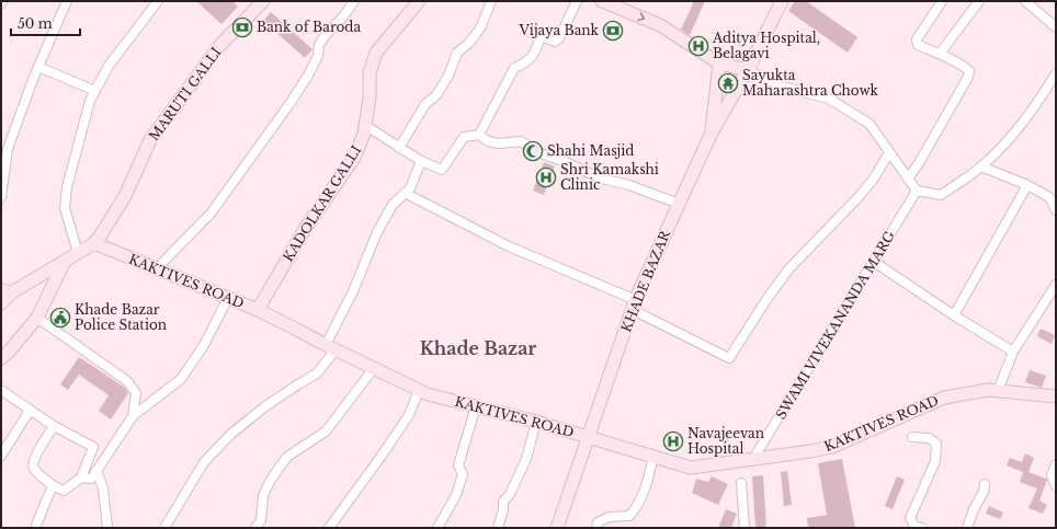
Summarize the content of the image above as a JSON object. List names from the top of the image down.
{
  "streets": {
    "main road": [
      "MARUTI GALLI",
      "KADOLKAR GALLI",
      "KAKTIVES ROAD",
      "KHADE BAZAR"
    ],
    "street": ["SWAMI VIVEKANANDA MARG"]
  },
  "crossings": [
    ["MARUTI GALLI", "KAKTIVES ROAD"],
    ["KADOLKAR GALLI", "KAKTIVES ROAD"],
    ["KAKTIVES ROAD", "KHADE BAZAR"],
    ["KAKTIVES ROAD", "SWAMI VIVEKANANDA MARG"]
  ],
  "districts": ["Khade Bazar"],
  "places": {
    "bank": ["Bank of Baroda", "Vijaya Bank"],
    "hospital": ["Aditya Hospital, Belagavi", "Shri Kamakshi Clinic", "Navajeevan Hospital"],
    "temple": ["Sayukta Maharashtra Chowk"],
    "mosque": ["Shahi Masjid"],
    "public building": ["Khade Bazar Police Station"]
  },
  "scale_bar": "50 m"
}
